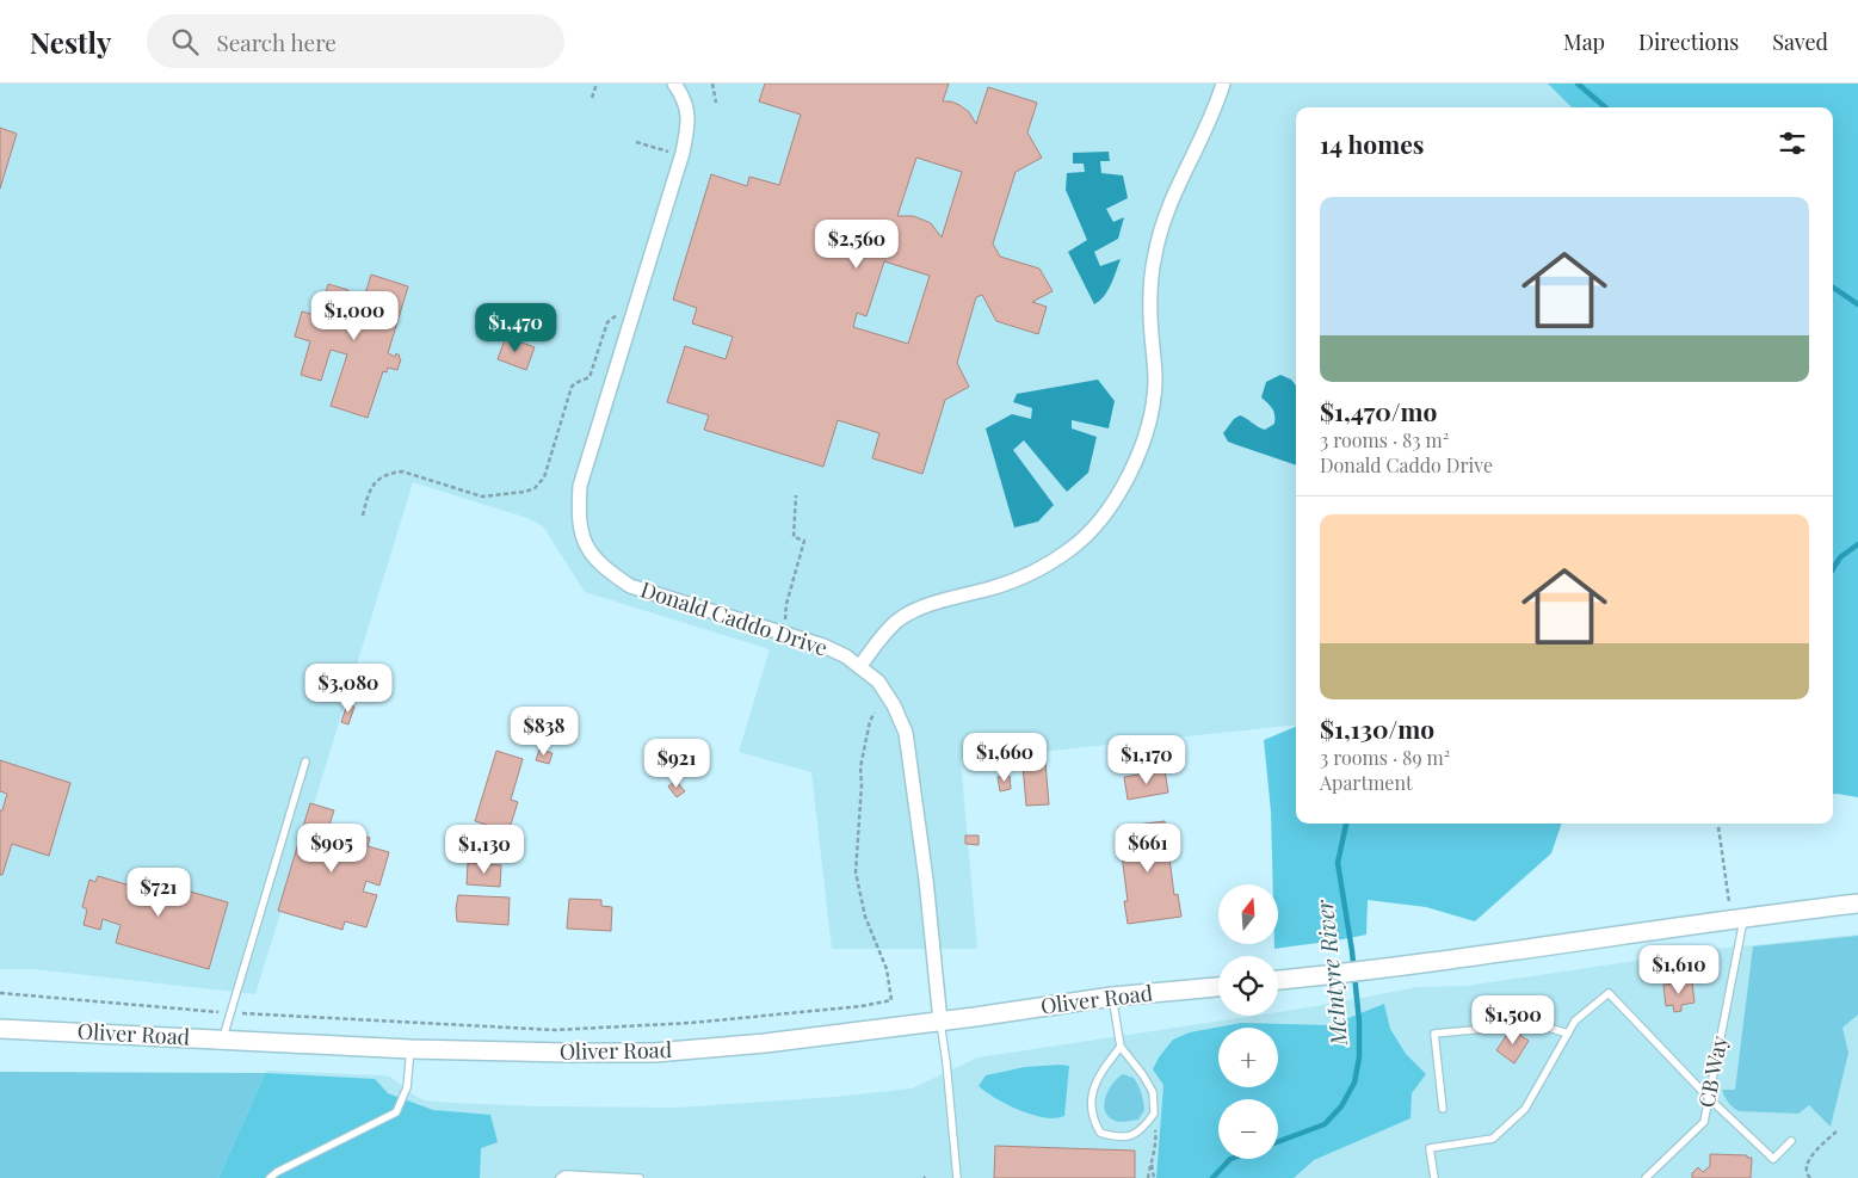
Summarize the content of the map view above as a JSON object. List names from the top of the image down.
{
  "streets": {
    "main road": ["Oliver Road"],
    "street": ["Donald Caddo Drive"],
    "lane": ["CB Way"]
  },
  "crossings": [
    ["Donald Caddo Drive", "Oliver Road"]
  ],
  "water": ["McIntyre River"],
  "north": "top",
  "page": {
    "header": "Nestly",
    "search": "Search here",
    "nav": ["Map", "Directions", "Saved"],
    "heading": "14 homes",
    "list": [
      {
        "name": "$1,470/mo",
        "note": "3 rooms · 83 m² · Donald Caddo Drive"
      },
      {
        "name": "$1,130/mo",
        "note": "3 rooms · 89 m² · Apartment"
      }
    ],
    "price": [
      "$2,560",
      "$1,000",
      "$1,470",
      "$3,080",
      "$838",
      "$1,660",
      "$1,170",
      "$921",
      "$905",
      "$661",
      "$1,130",
      "$721",
      "$1,610",
      "$1,500"
    ],
    "map_buttons": ["+", "−"]
  }
}
